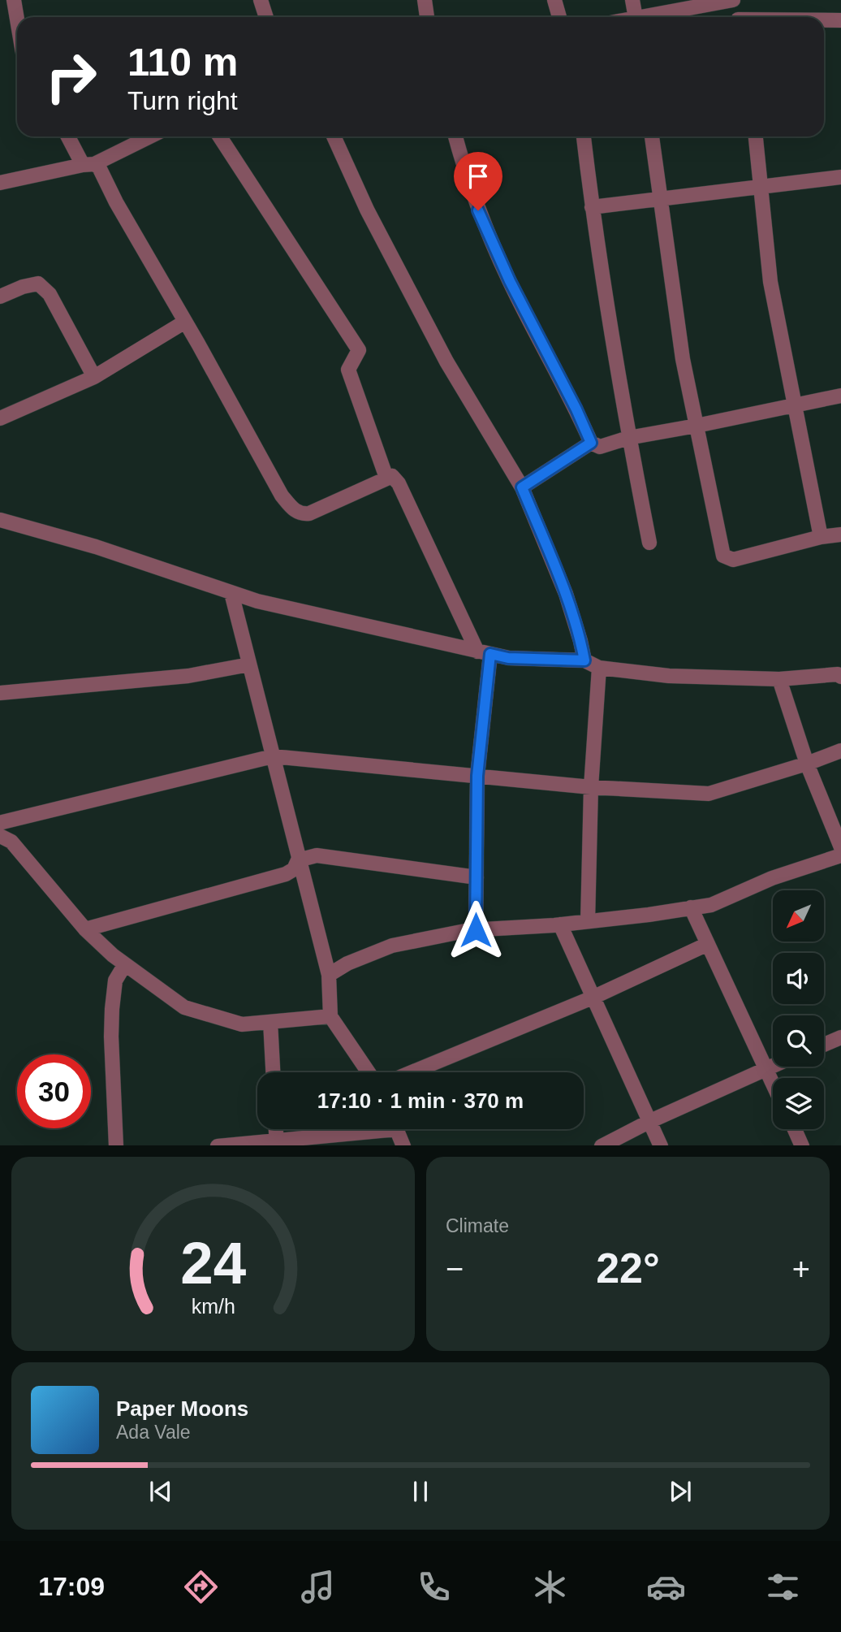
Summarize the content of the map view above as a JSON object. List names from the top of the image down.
{
  "north": "bottom left",
  "page": {
    "turn": ["110 m", "Turn right"],
    "limit": "30",
    "trip": "17:10 · 1 min · 370 m",
    "tile": "Climate",
    "heat": ["−", "22°", "+"],
    "song": ["Paper Moons", "Ada Vale"],
    "tabs": "17:09",
    "gauge": ["24", "km/h"]
  }
}
